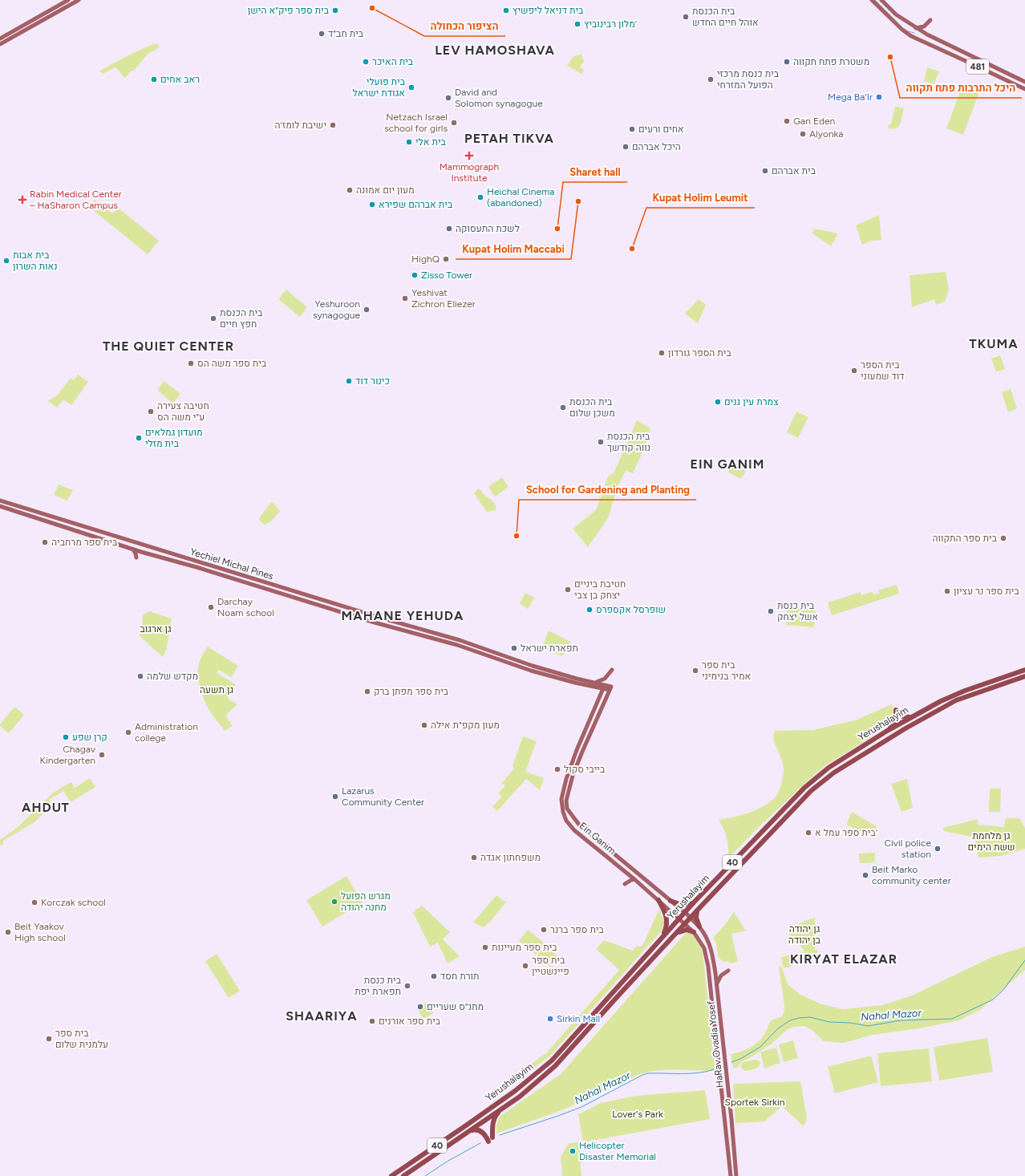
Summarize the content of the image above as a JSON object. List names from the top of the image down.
{
  "streets": {
    "highway": ["Yerushalayim", "40"],
    "main road": [
      "481",
      "Yechiel Michal Pines",
      "Ein Ganim",
      "HaRav Ovadia Yosef"
    ]
  },
  "crossings": [
    ["Yechiel Michal Pines", "Ein Ganim"],
    ["Yerushalayim", "Ein Ganim"],
    ["Yerushalayim", "HaRav Ovadia Yosef"],
    ["Ein Ganim", "HaRav Ovadia Yosef"]
  ],
  "districts": [
    "LEV HAMOSHAVA",
    "PETAH TIKVA",
    "TKUMA",
    "THE QUIET CENTER",
    "EIN GANIM",
    "MAHANE YEHUDA",
    "AHDUT",
    "KIRYAT ELAZAR",
    "SHAARIYA"
  ],
  "water": ["Nahal Mazor"],
  "parks": [
    "גן ארגוב",
    "גן תשעה",
    "גן מלחמת ששת הימים",
    "גן יהודה בן יהודה",
    "Sportek Sirkin",
    "Lover's Park"
  ],
  "places": {
    "other": [
      "הציפור הכחולה",
      "בית ספר פיק\"א הישן",
      "בית דניאל ליפשיץ",
      "בית הכנסת אוהל חיים החדש",
      "מלון רבינוביץ'",
      "בית חב\"ד",
      "היכל התרבות פתח תקווה",
      "בית האיכר",
      "משטרת פתח תקווה",
      "ראב אחים",
      "בית כנסת מרכזי הפועל המזרחי",
      "בית פועלי אגודת ישראל",
      "Mega Ba'Ir",
      "David and Solomon synagogue",
      "Gan Eden",
      "Netzach Israel school for girls",
      "ישיבת לומז'ה",
      "אחים ורעים",
      "Alyonka",
      "בית אלי",
      "היכל אברהם",
      "בית אברהם",
      "מעון יום אמונה",
      "Heichal Cinema (abandoned)",
      "Kupat Holim Maccabi",
      "בית אברהם שפירא",
      "לשכת התעסוקה",
      "Sharet hall",
      "Kupat Holim Leumit",
      "HighQ",
      "בית אבות נאות השרון",
      "Zisso Tower",
      "Yeshivat Zichron Eliezer",
      "Yeshuroon synagogue",
      "בית הכנסת חפץ חיים",
      "בית הספר גורדון",
      "בית ספר משה הס",
      "בית הספר דוד שמעוני",
      "כינור דוד",
      "צמרת עין גנים",
      "בית הכנסת משכן שלום",
      "חטיבה צעירה ע\"י משה הס",
      "מועדון גמלאים בית מזלי",
      "בית הכנסת נווה קודשך",
      "School for Gardening and Planting",
      "בית ספר התקווה",
      "בית ספר מרחביה",
      "חטיבת ביניים יצחק בן צבי",
      "בית ספר נר עציון",
      "Darchay Noam school",
      "שופרסל אקספרס",
      "בית כנסת אשל יצחק",
      "תפארת ישראל",
      "בית ספר אמיר בנימיני",
      "מקדש שלמה",
      "בית ספר מפתן ברק",
      "מעון מקפ\"ת אילה",
      "Administration college",
      "קרן שפע",
      "Chagav Kindergarten",
      "בייבי סקול",
      "Lazarus Community Center",
      "בית ספר עמל א'",
      "Civil police station",
      "משפחתון אגדה",
      "Beit Marko community center",
      "מגרש הפועל מחנה יהודה",
      "Korczak school",
      "בית ספר ברנר",
      "Beit Yaakov High school",
      "בית ספר מעיינות",
      "בית ספר פיינשטיין",
      "תורת חסד",
      "בית כנסת תפארת יפת",
      "מתנ\"ס שעריים",
      "Sirkin Mall",
      "בית ספר אורנים",
      "בית ספר עלמנית שלום",
      "Helicopter Disaster Memorial"
    ],
    "health": ["Mammograph Institute", "Rabin Medical Center – HaSharon Campus"]
  }
}
